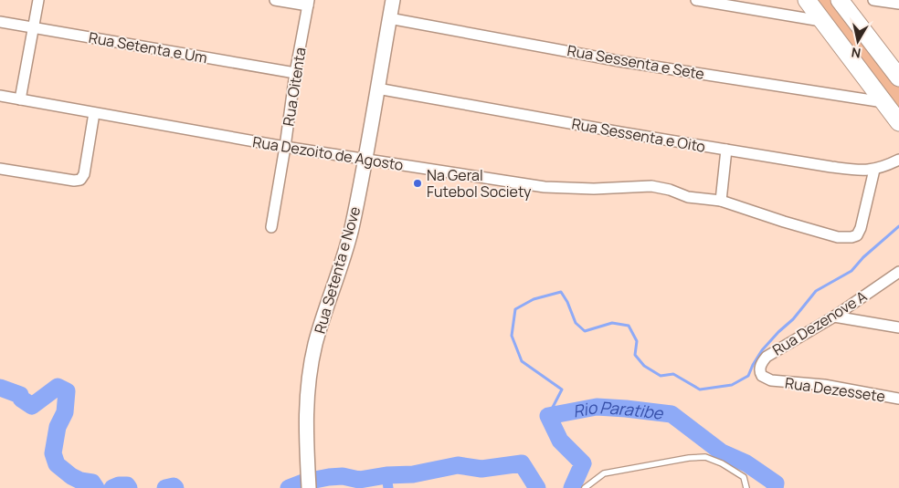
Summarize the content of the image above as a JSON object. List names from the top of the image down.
{
  "streets": {
    "street": [
      "Rua Setenta e Um",
      "Rua Sessenta e Sete",
      "Rua Oitenta",
      "Rua Sessenta e Oito",
      "Rua Dezoito de Agosto",
      "Rua Setenta e Nove",
      "Rua Dezenove A",
      "Rua Dezessete"
    ]
  },
  "crossings": [
    ["Rua Setenta e Um", "Rua Oitenta"],
    ["Rua Sessenta e Sete", "Rua Setenta e Nove"],
    ["Rua Oitenta", "Rua Dezoito de Agosto"],
    ["Rua Sessenta e Oito", "Rua Dezoito de Agosto"],
    ["Rua Sessenta e Oito", "Rua Setenta e Nove"],
    ["Rua Dezoito de Agosto", "Rua Setenta e Nove"],
    ["Rua Dezenove A", "Rua Dezessete"]
  ],
  "water": ["Rio Paratibe"],
  "places": ["Na Geral Futebol Society"],
  "north": "bottom"
}
